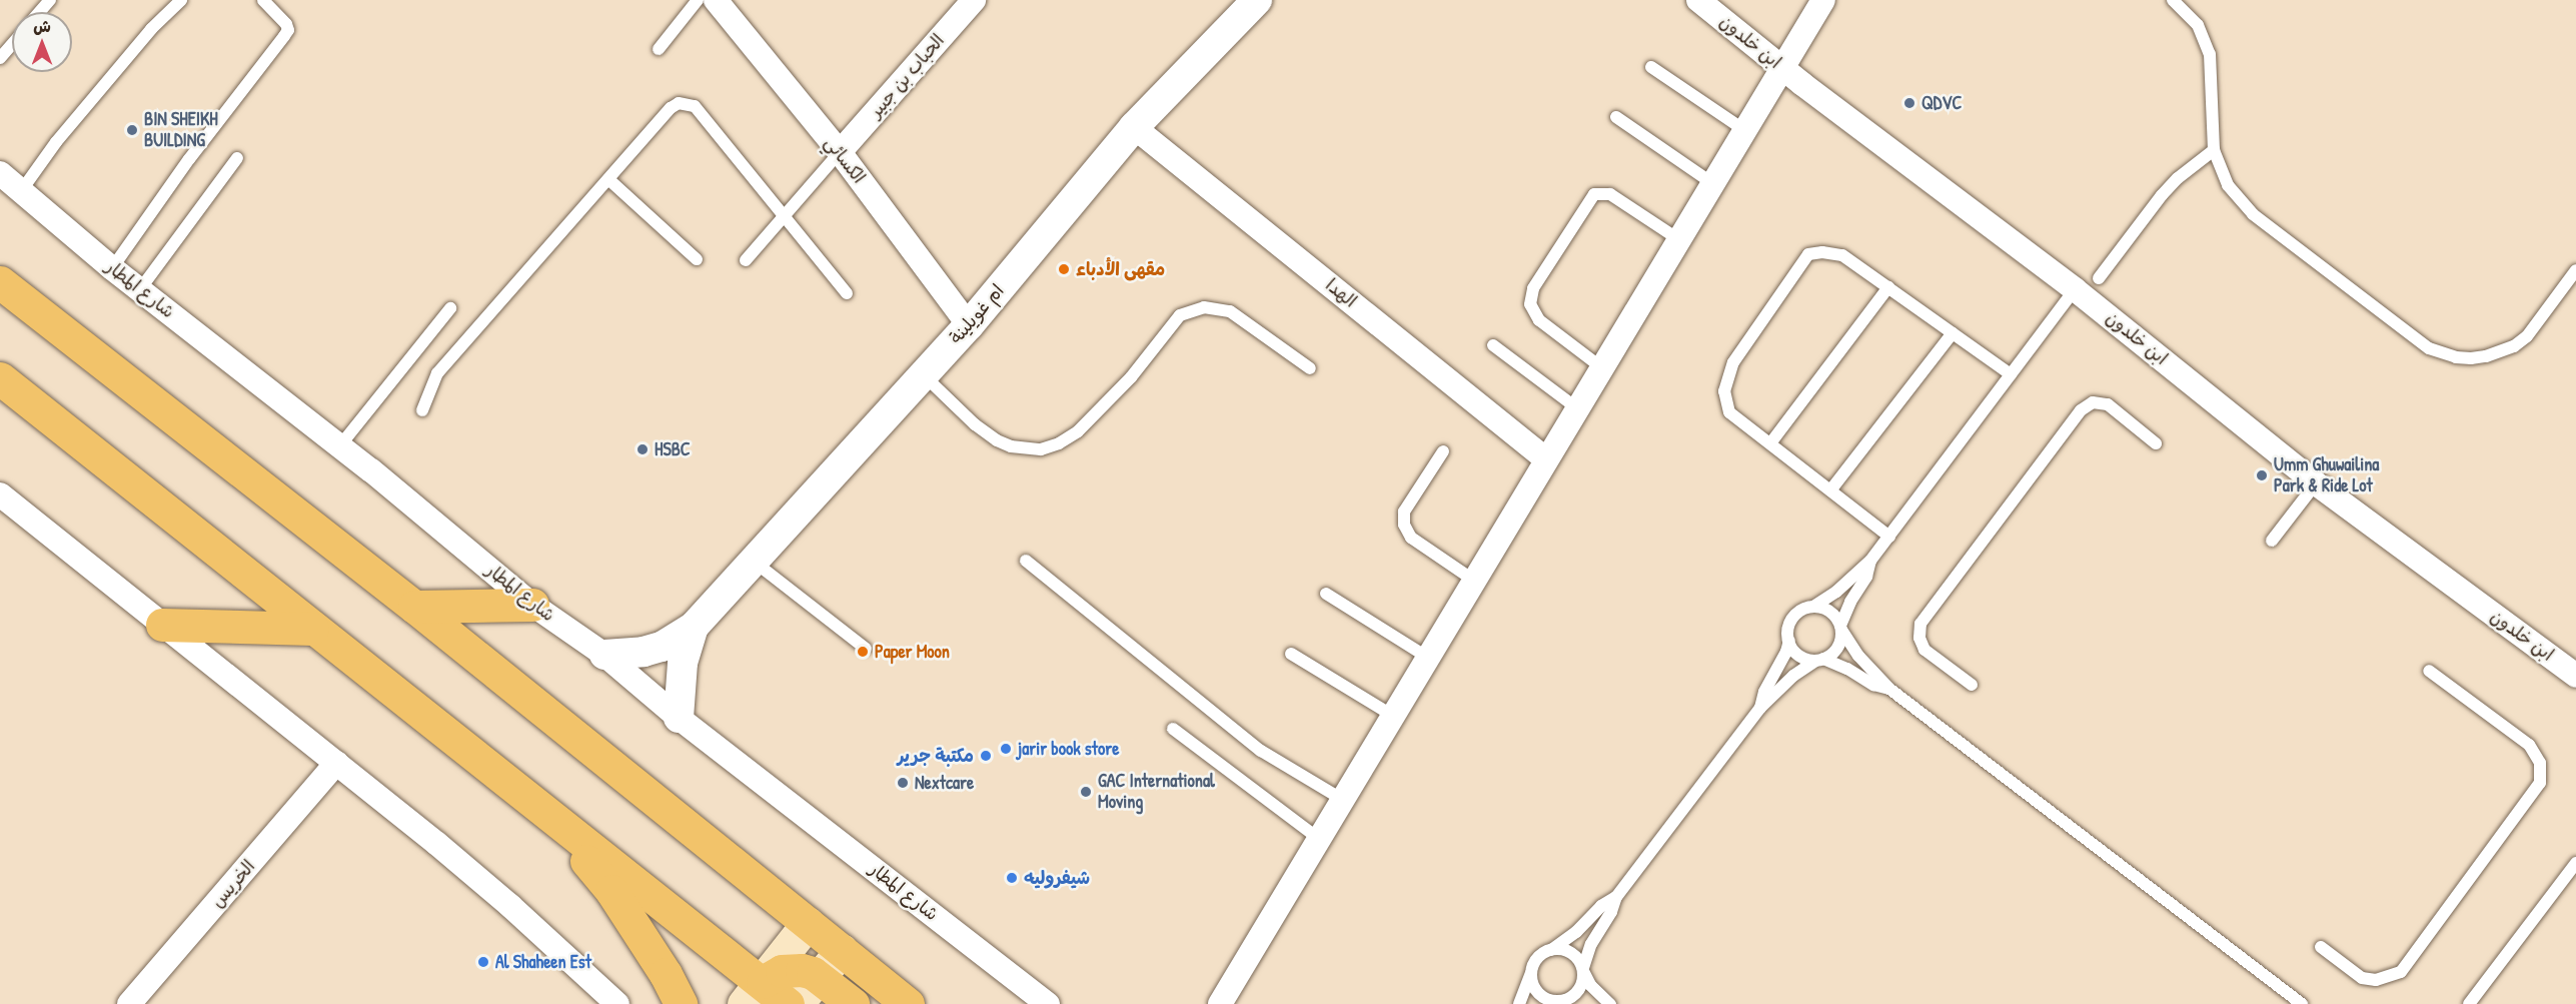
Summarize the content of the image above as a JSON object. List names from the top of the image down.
{
  "streets": {
    "street": [
      "ابن خلدون",
      "الحباب بن جبير",
      "الكسائي",
      "شارع المطار",
      "الهدا",
      "ام غويلينة",
      "الخريس"
    ]
  },
  "crossings": [
    ["الحباب بن جبير", "الكسائي"],
    ["الكسائي", "ام غويلينة"],
    ["شارع المطار", "ام غويلينة"],
    ["الهدا", "ام غويلينة"]
  ],
  "places": [
    "QDVC",
    "BIN SHEIKH BUILDING",
    "مقهى الأدباء",
    "HSBC",
    "Umm Ghuwailina Park & Ride Lot",
    "Paper Moon",
    "jarir book store",
    "مكتبة جرير",
    "Nextcare",
    "GAC International Moving",
    "شيفروليه",
    "Al Shaheen Est"
  ],
  "north": "top"
}
